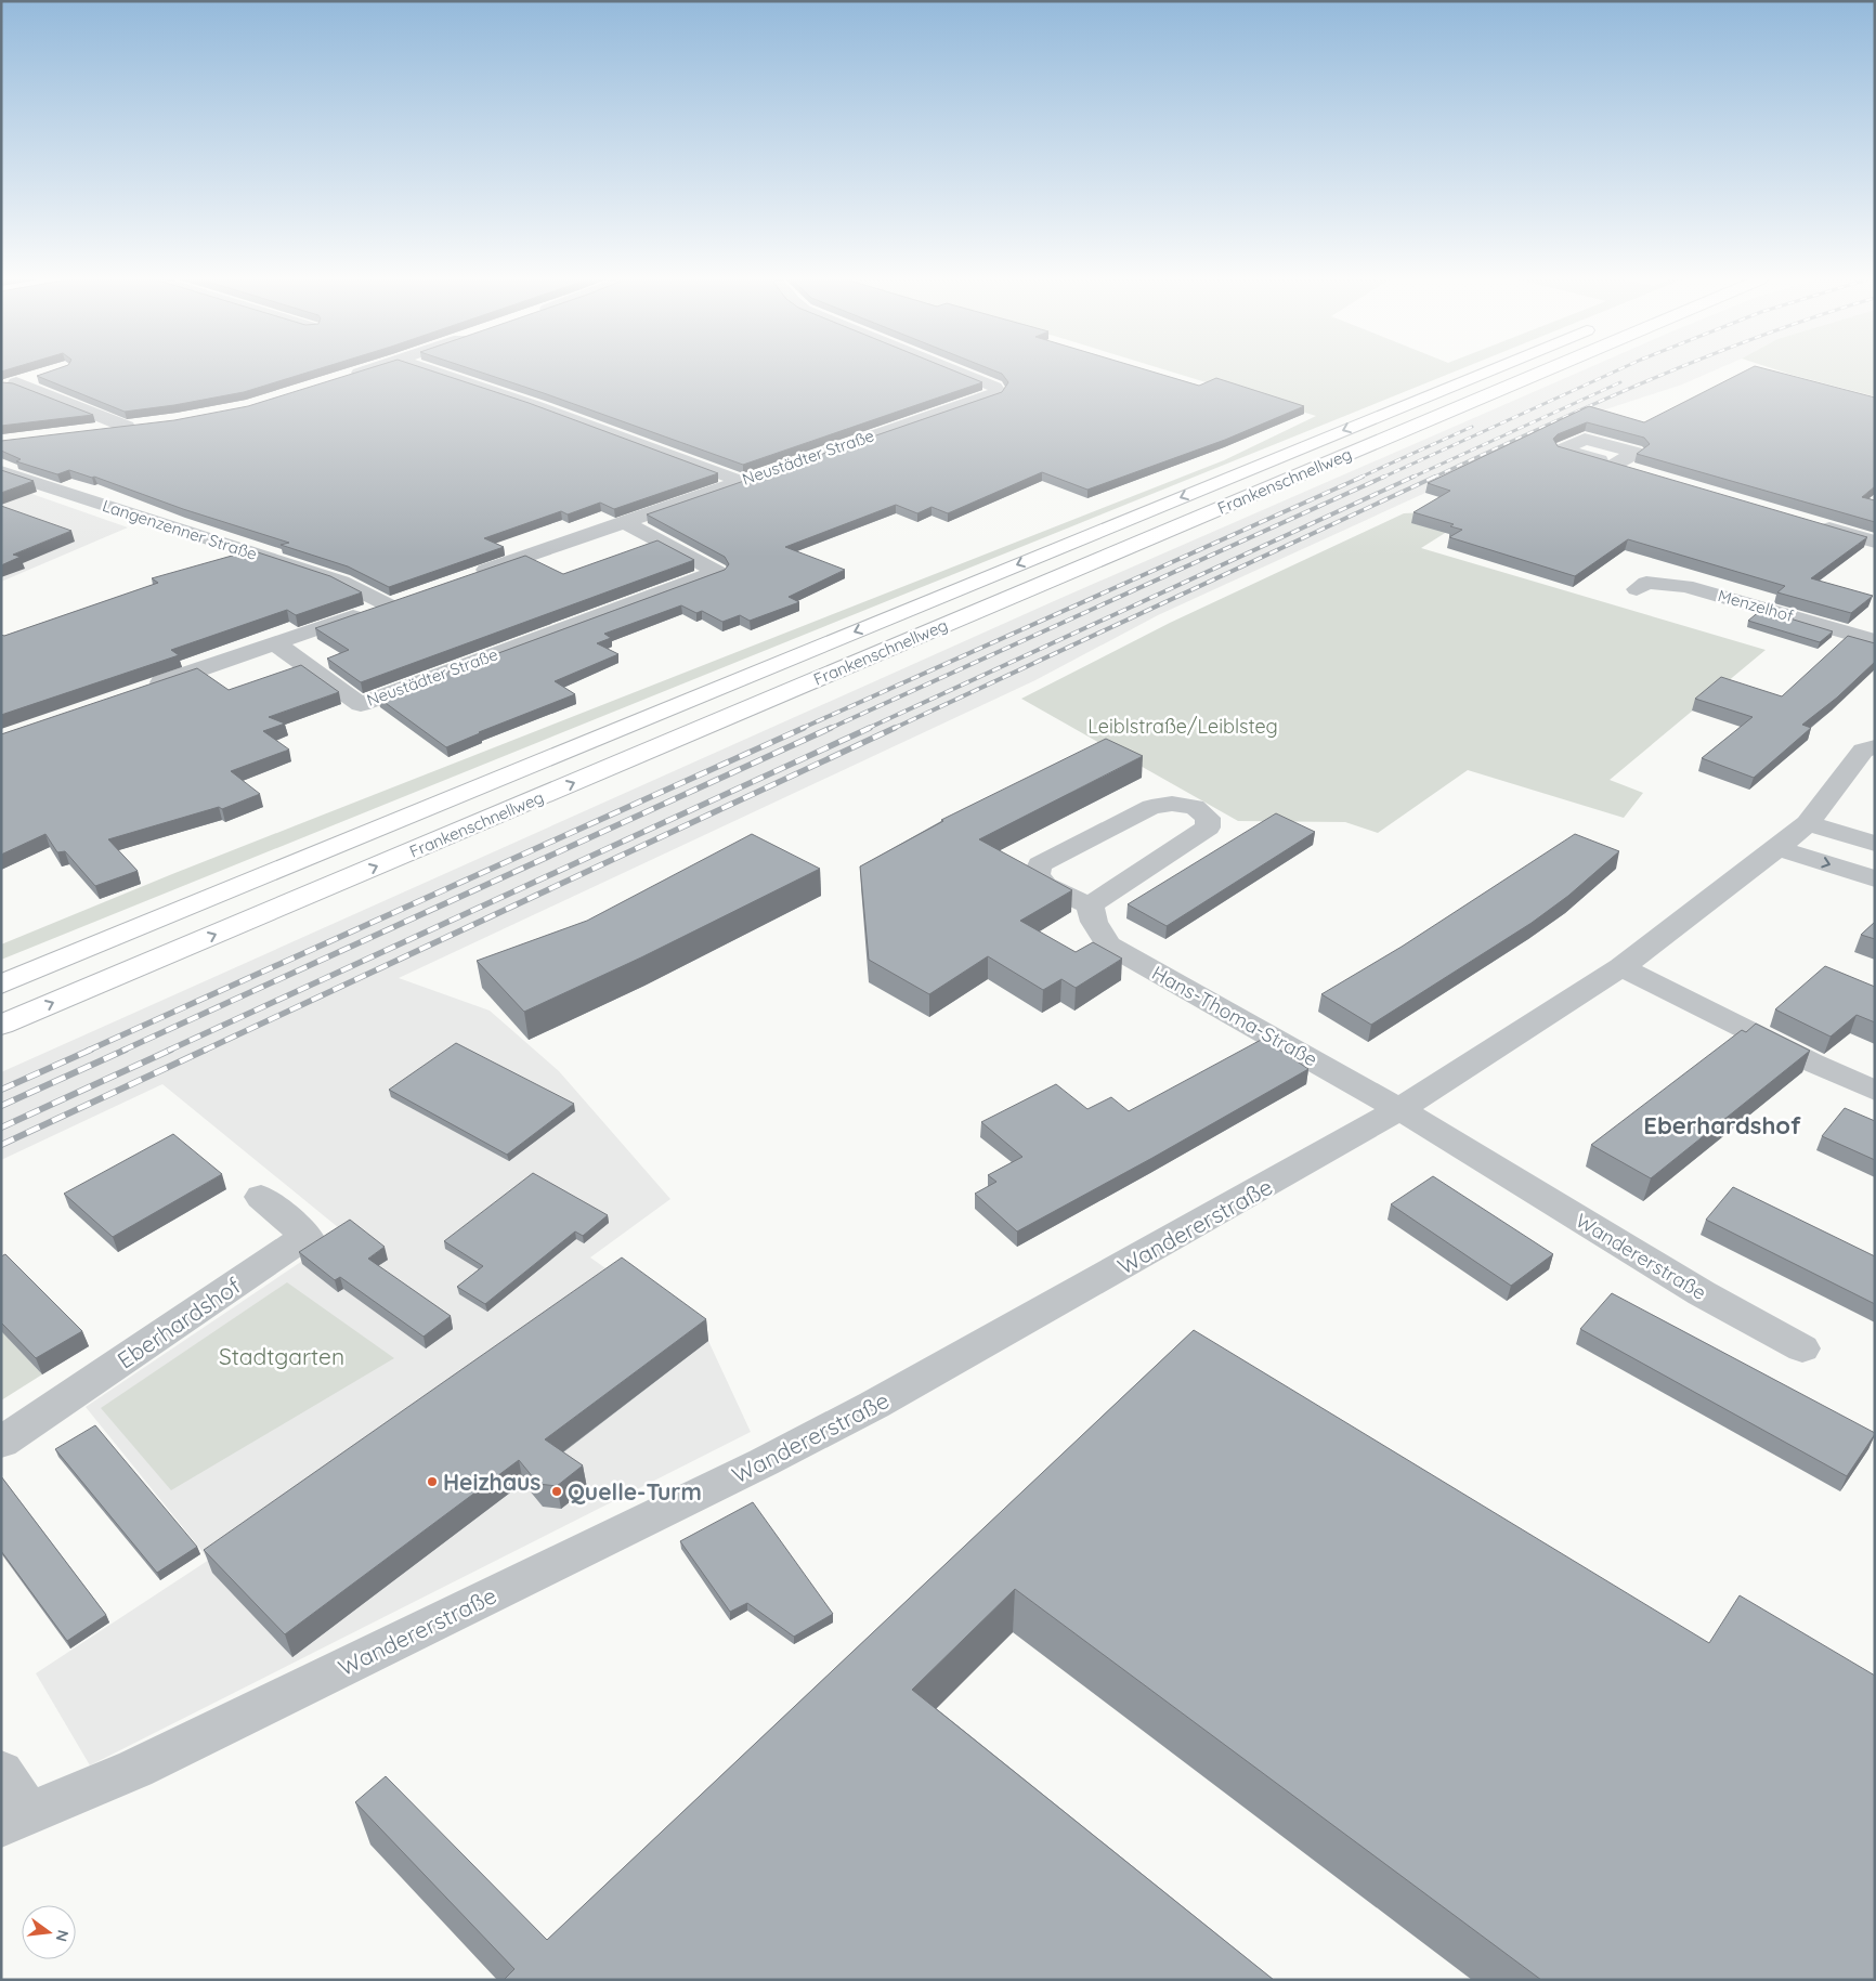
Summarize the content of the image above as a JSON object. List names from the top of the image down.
{
  "streets": {
    "highway": ["Frankenschnellweg"],
    "street": [
      "Neustädter Straße",
      "Langenzenner Straße",
      "Menzelhof",
      "Hans-Thoma-Straße",
      "Wandererstraße",
      "Eberhardshof"
    ]
  },
  "crossings": [
    ["Hans-Thoma-Straße", "Wandererstraße"]
  ],
  "districts": ["Eberhardshof"],
  "parks": ["Leiblstraße/Leiblsteg", "Stadtgarten"],
  "places": ["Heizhaus", "Quelle-Turm"],
  "north": "right"
}
